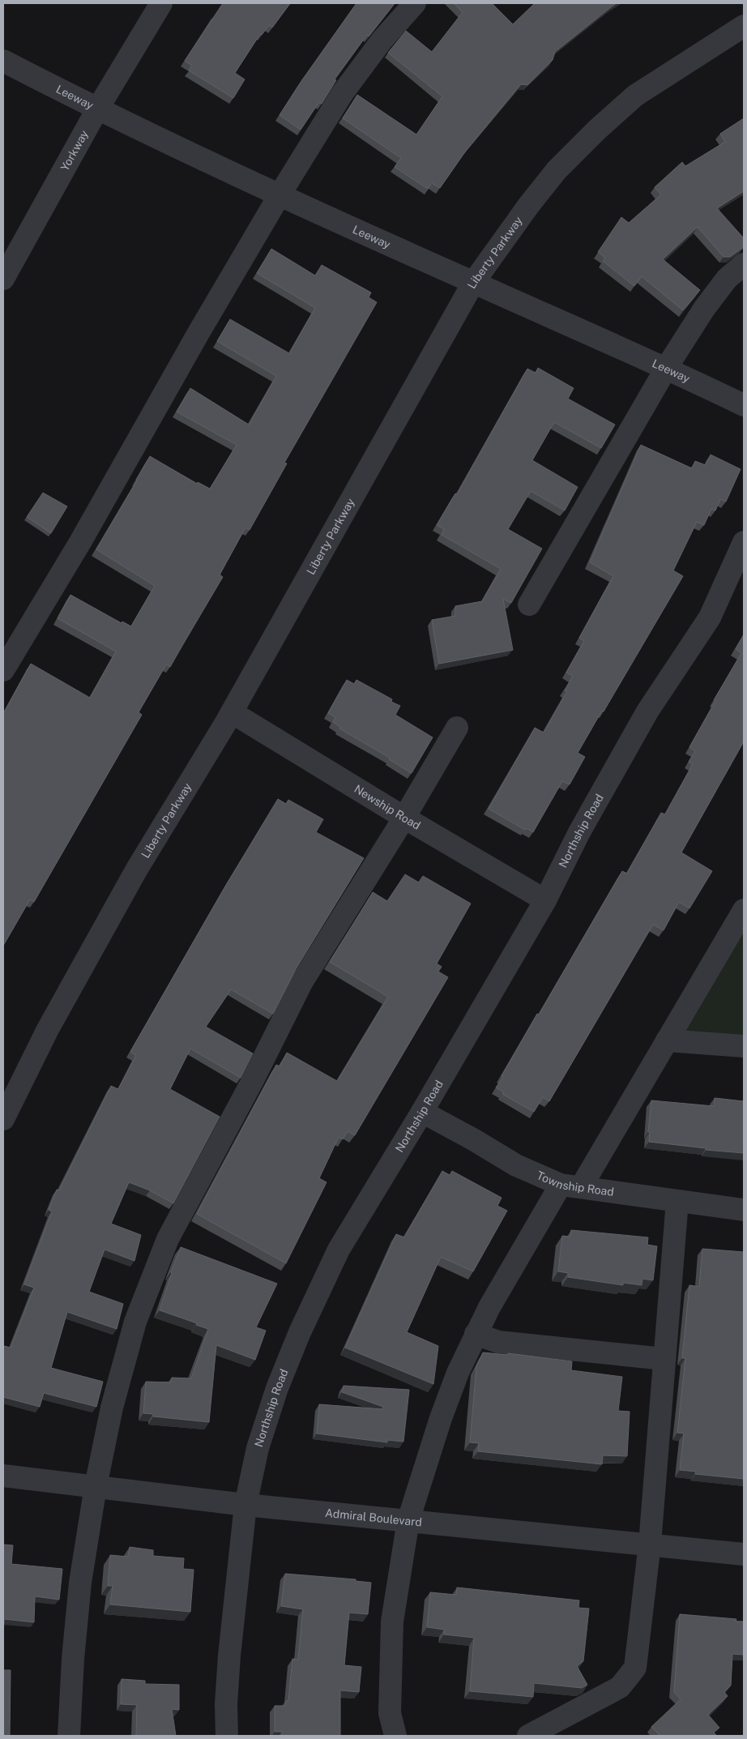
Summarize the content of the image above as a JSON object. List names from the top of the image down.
{
  "streets": {
    "street": [
      "Leeway",
      "Yorkway",
      "Liberty Parkway",
      "Newship Road",
      "Northship Road",
      "Township Road",
      "Admiral Boulevard"
    ]
  },
  "crossings": [
    ["Leeway", "Yorkway"],
    ["Leeway", "Liberty Parkway"],
    ["Liberty Parkway", "Newship Road"],
    ["Newship Road", "Northship Road"],
    ["Northship Road", "Township Road"],
    ["Northship Road", "Admiral Boulevard"]
  ]
}
